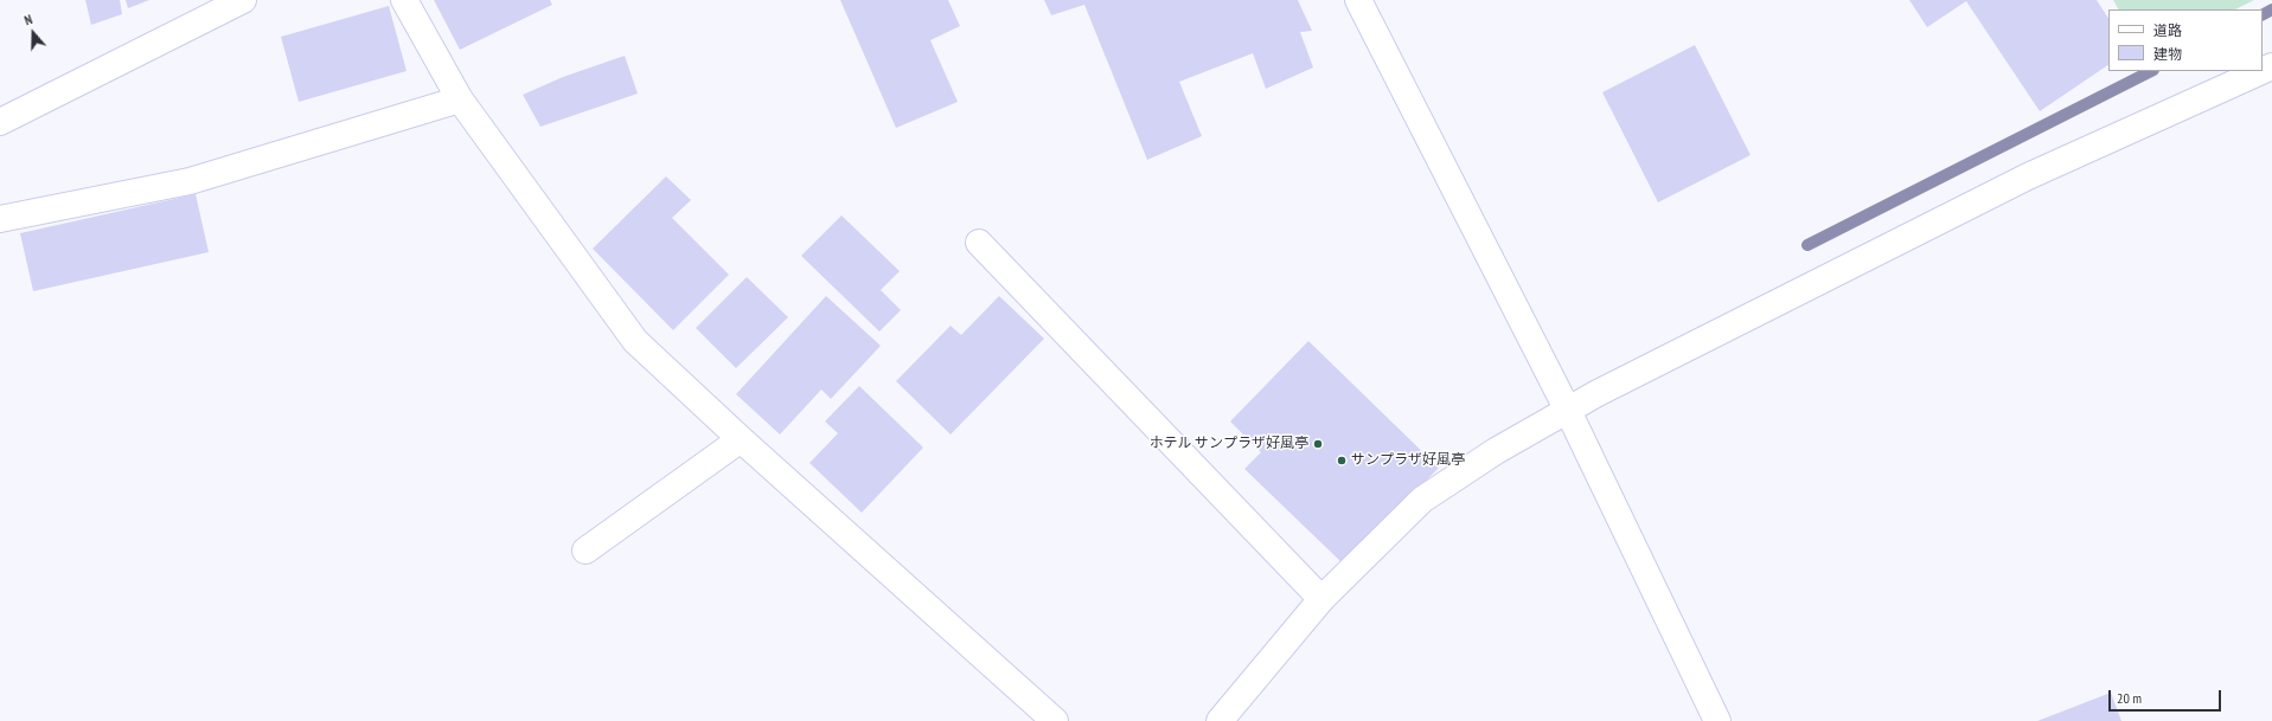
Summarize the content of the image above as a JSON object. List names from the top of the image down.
{
  "places": ["ホテル サンプラザ好風亭", "サンプラザ好風亭"],
  "legend": ["道路", "建物"],
  "scale_bar": "20 m",
  "north": "top"
}
